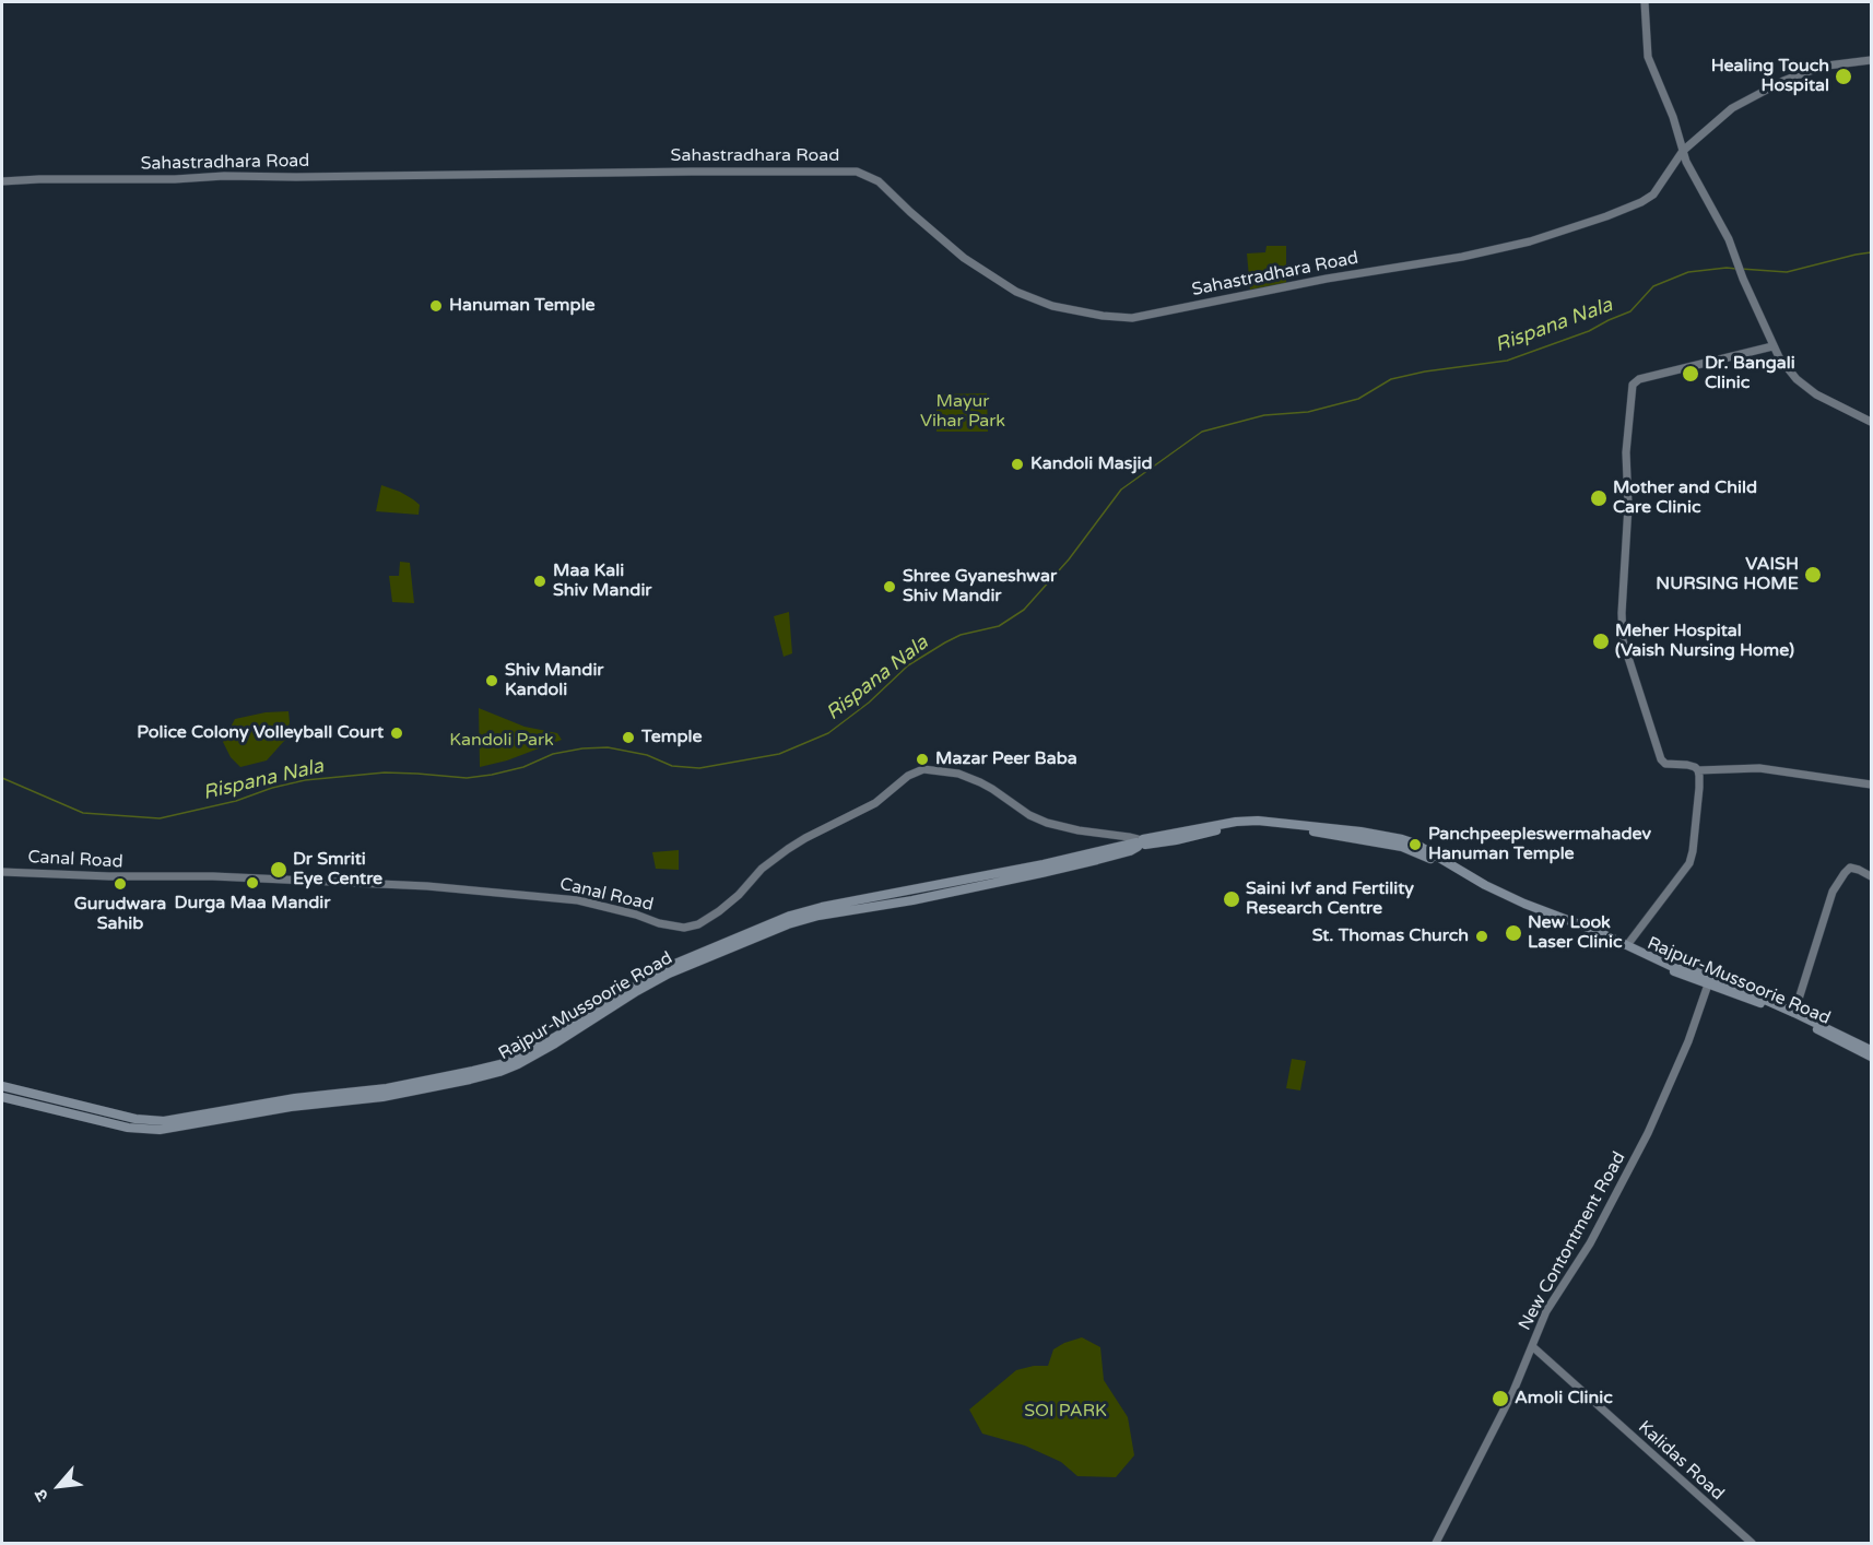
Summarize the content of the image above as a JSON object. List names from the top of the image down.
{
  "streets": {
    "main road": ["Rajpur-Mussoorie Road"],
    "street": [
      "Sahastradhara Road",
      "Canal Road",
      "New Contontment Road",
      "Kalidas Road"
    ]
  },
  "crossings": [
    ["Canal Road", "Rajpur-Mussoorie Road"],
    ["Rajpur-Mussoorie Road", "New Contontment Road"],
    ["New Contontment Road", "Kalidas Road"]
  ],
  "water": ["Rispana Nala"],
  "parks": ["Mayur Vihar Park", "Kandoli Park", "SOI PARK"],
  "places": [
    "Healing Touch Hospital",
    "Hanuman Temple",
    "Dr. Bangali Clinic",
    "Kandoli Masjid",
    "Mother and Child Care Clinic",
    "VAISH NURSING HOME",
    "Maa Kali Shiv Mandir",
    "Shree Gyaneshwar Shiv Mandir",
    "Meher Hospital (Vaish Nursing Home)",
    "Shiv Mandir Kandoli",
    "Police Colony Volleyball Court",
    "Temple",
    "Mazar Peer Baba",
    "Panchpeepleswermahadev Hanuman Temple",
    "Dr Smriti Eye Centre",
    "Durga Maa Mandir",
    "Gurudwara Sahib",
    "Saini Ivf and Fertility Research Centre",
    "New Look Laser Clinic",
    "St. Thomas Church",
    "Amoli Clinic"
  ],
  "north": "bottom left"
}
